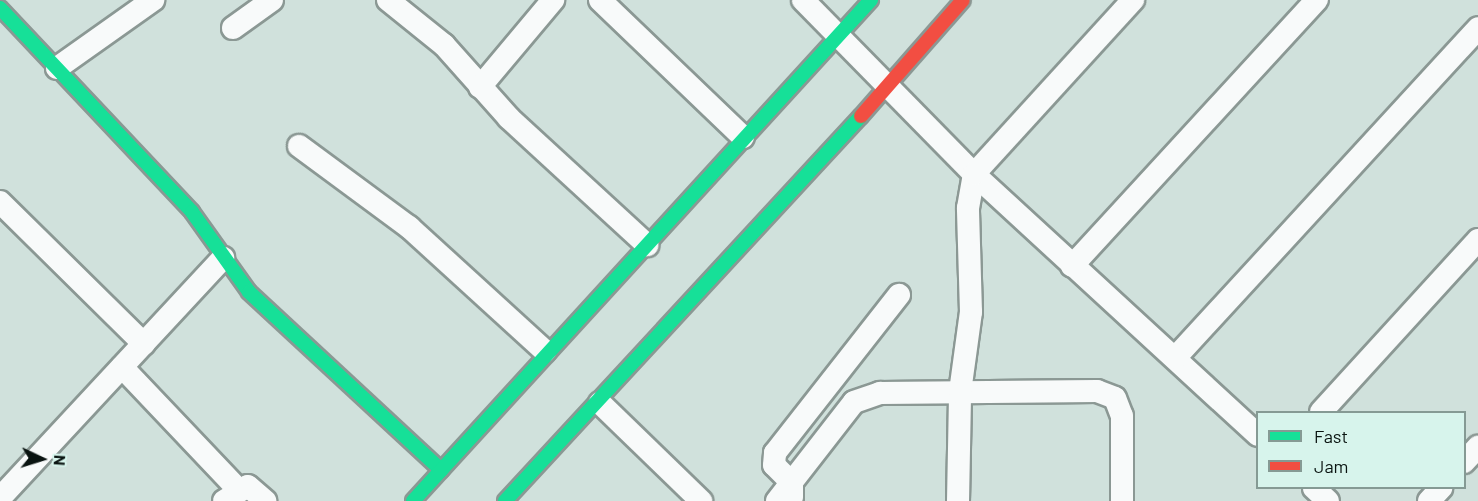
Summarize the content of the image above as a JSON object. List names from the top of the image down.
{
  "legend": ["Fast", "Jam"],
  "north": "right"
}
